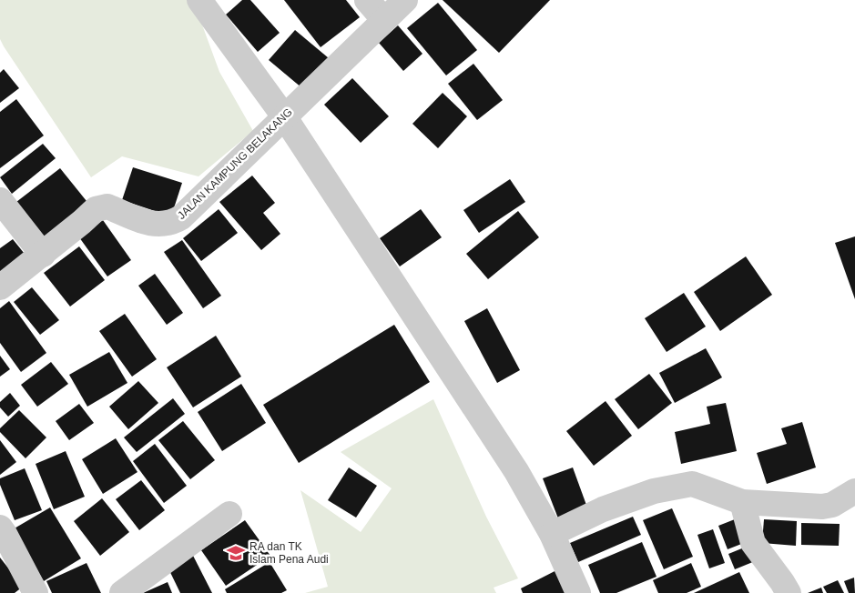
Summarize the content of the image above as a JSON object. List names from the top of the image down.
{
  "streets": {
    "street": ["JALAN KAMPUNG BELAKANG"]
  },
  "places": {
    "school or university": ["RA dan TK Islam Pena Audi"]
  }
}
